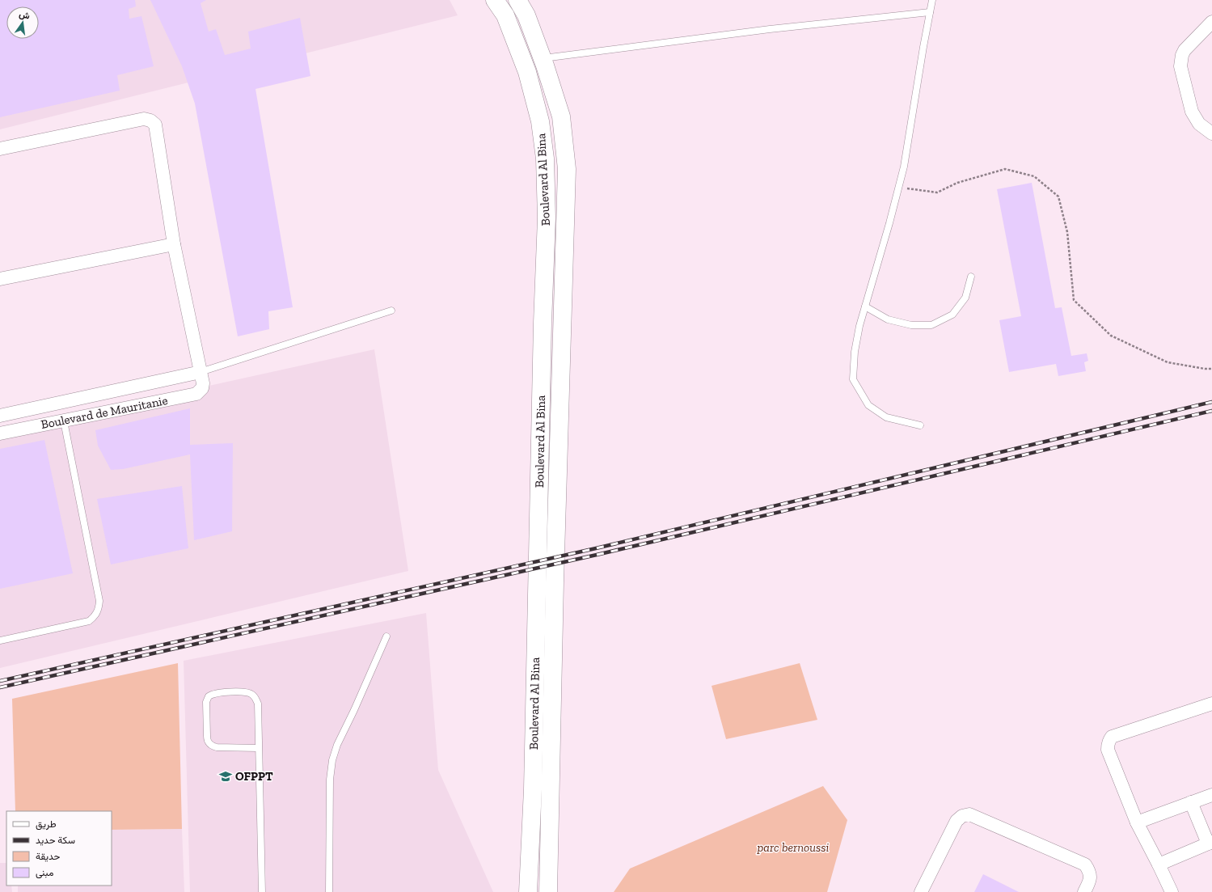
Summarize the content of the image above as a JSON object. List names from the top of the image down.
{
  "streets": {
    "main road": ["Boulevard Al Bina"],
    "street": ["Boulevard de Mauritanie"]
  },
  "parks": ["parc bernoussi"],
  "places": {
    "school or university": ["OFPPT"]
  },
  "legend": [
    "طريق",
    "سكة حديد",
    "حديقة",
    "مبنى"
  ],
  "north": "top"
}
